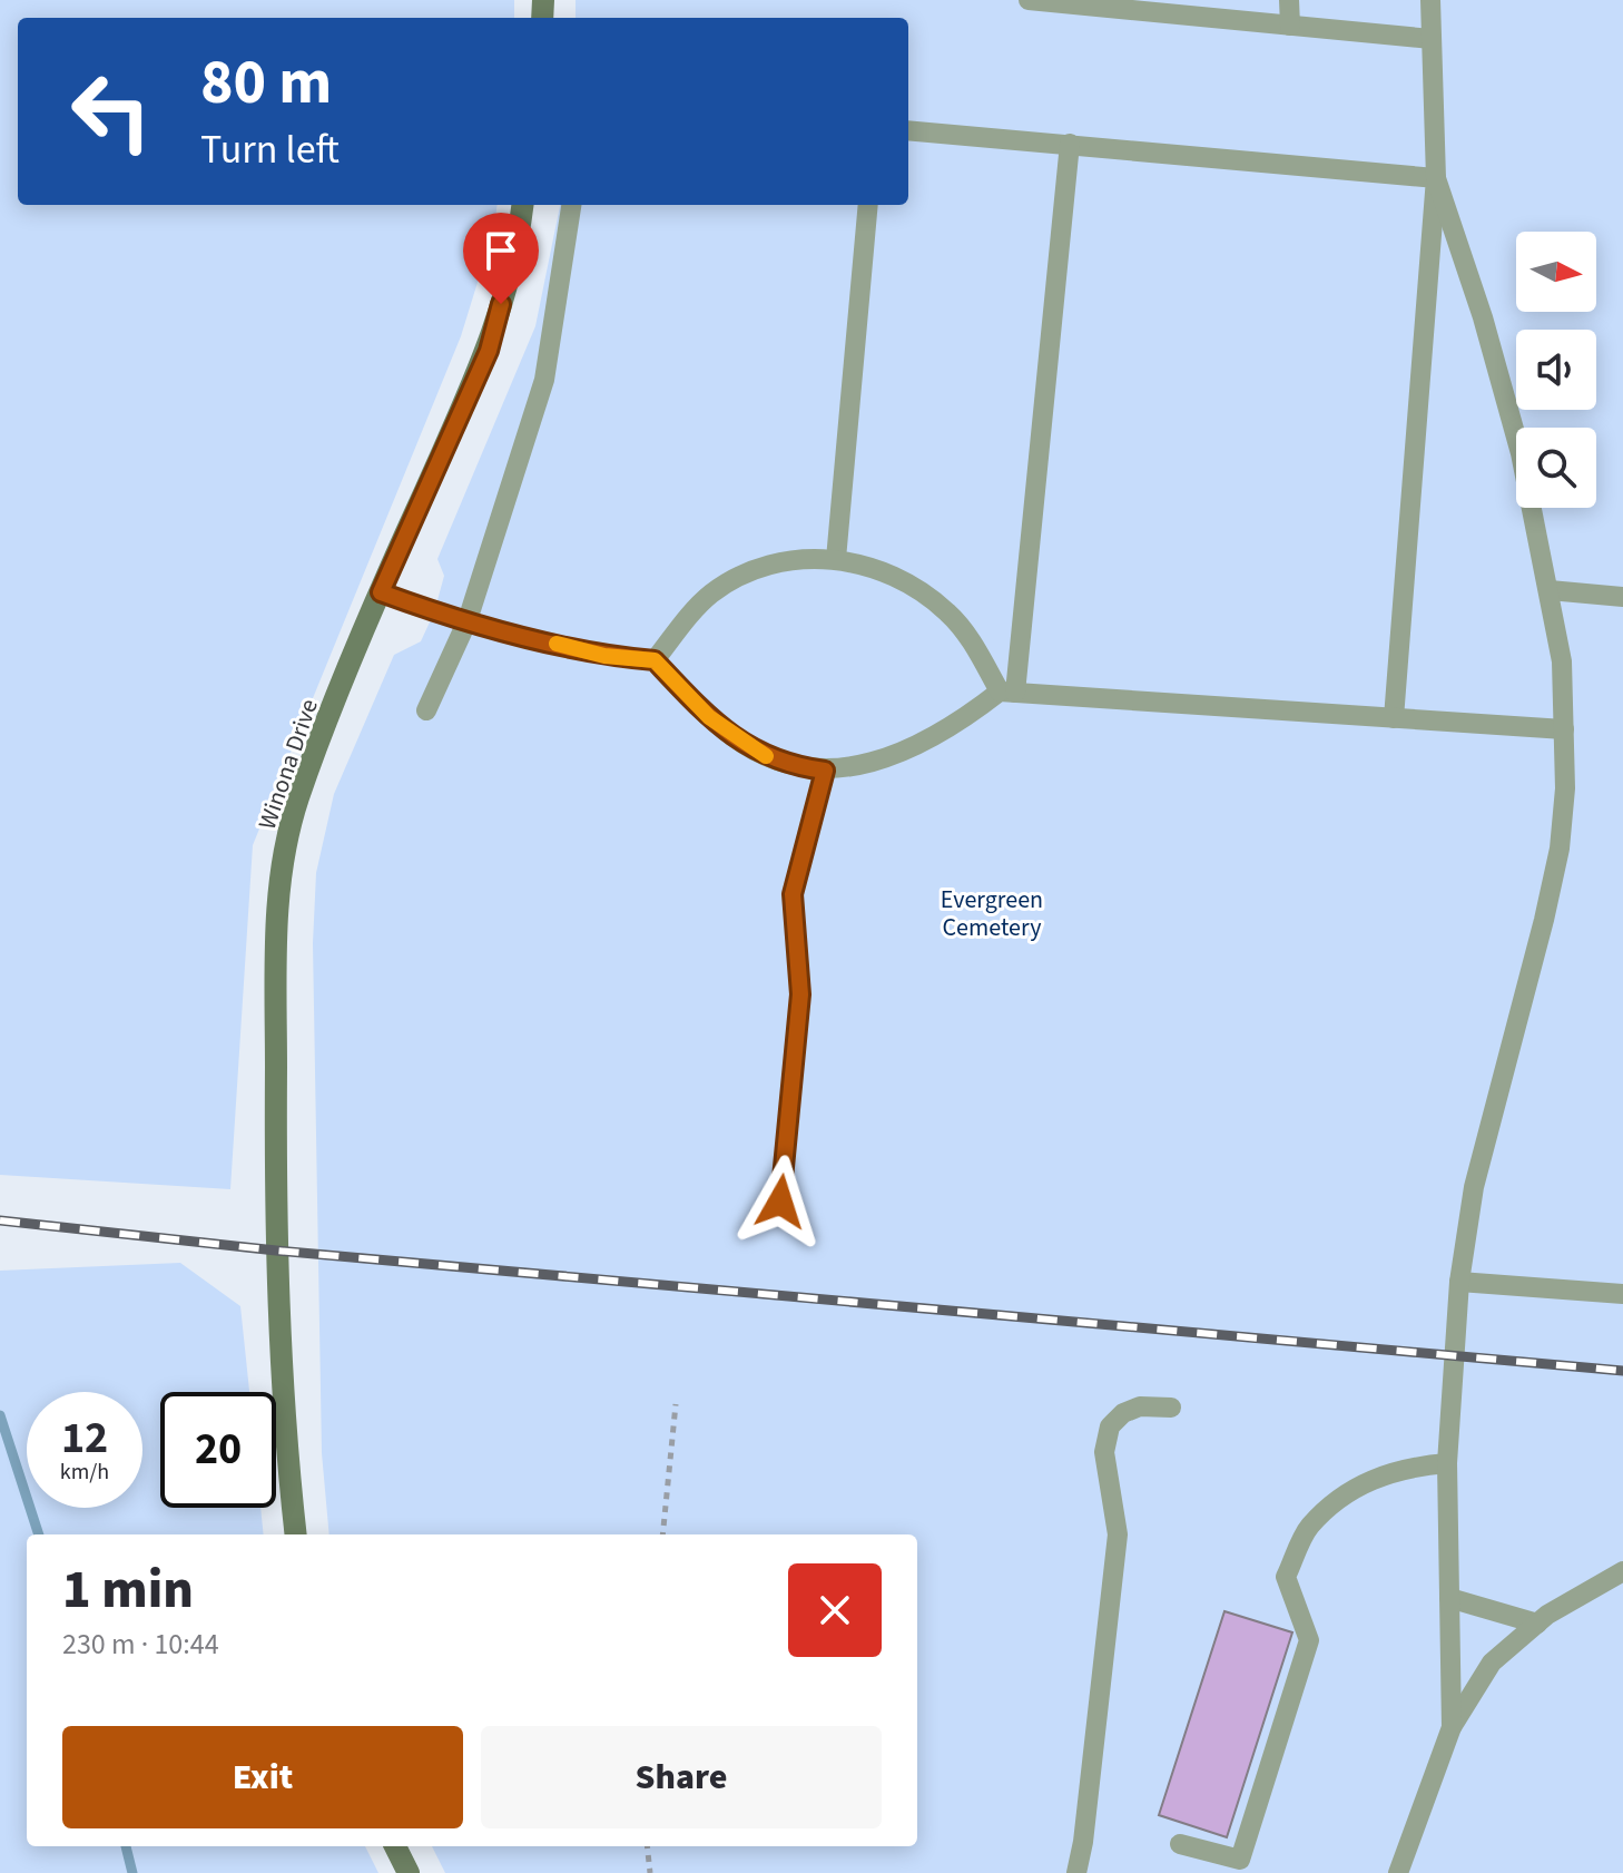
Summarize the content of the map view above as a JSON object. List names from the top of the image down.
{
  "streets": {
    "street": ["Winona Drive"]
  },
  "parks": ["Evergreen Cemetery"],
  "north": "right",
  "page": {
    "turn": ["80 m", "Turn left"],
    "speed": "12 km/h",
    "limit": "20",
    "heading": ["1 min", "230 m · 10:44"],
    "buttons": ["Exit", "Share"]
  }
}
